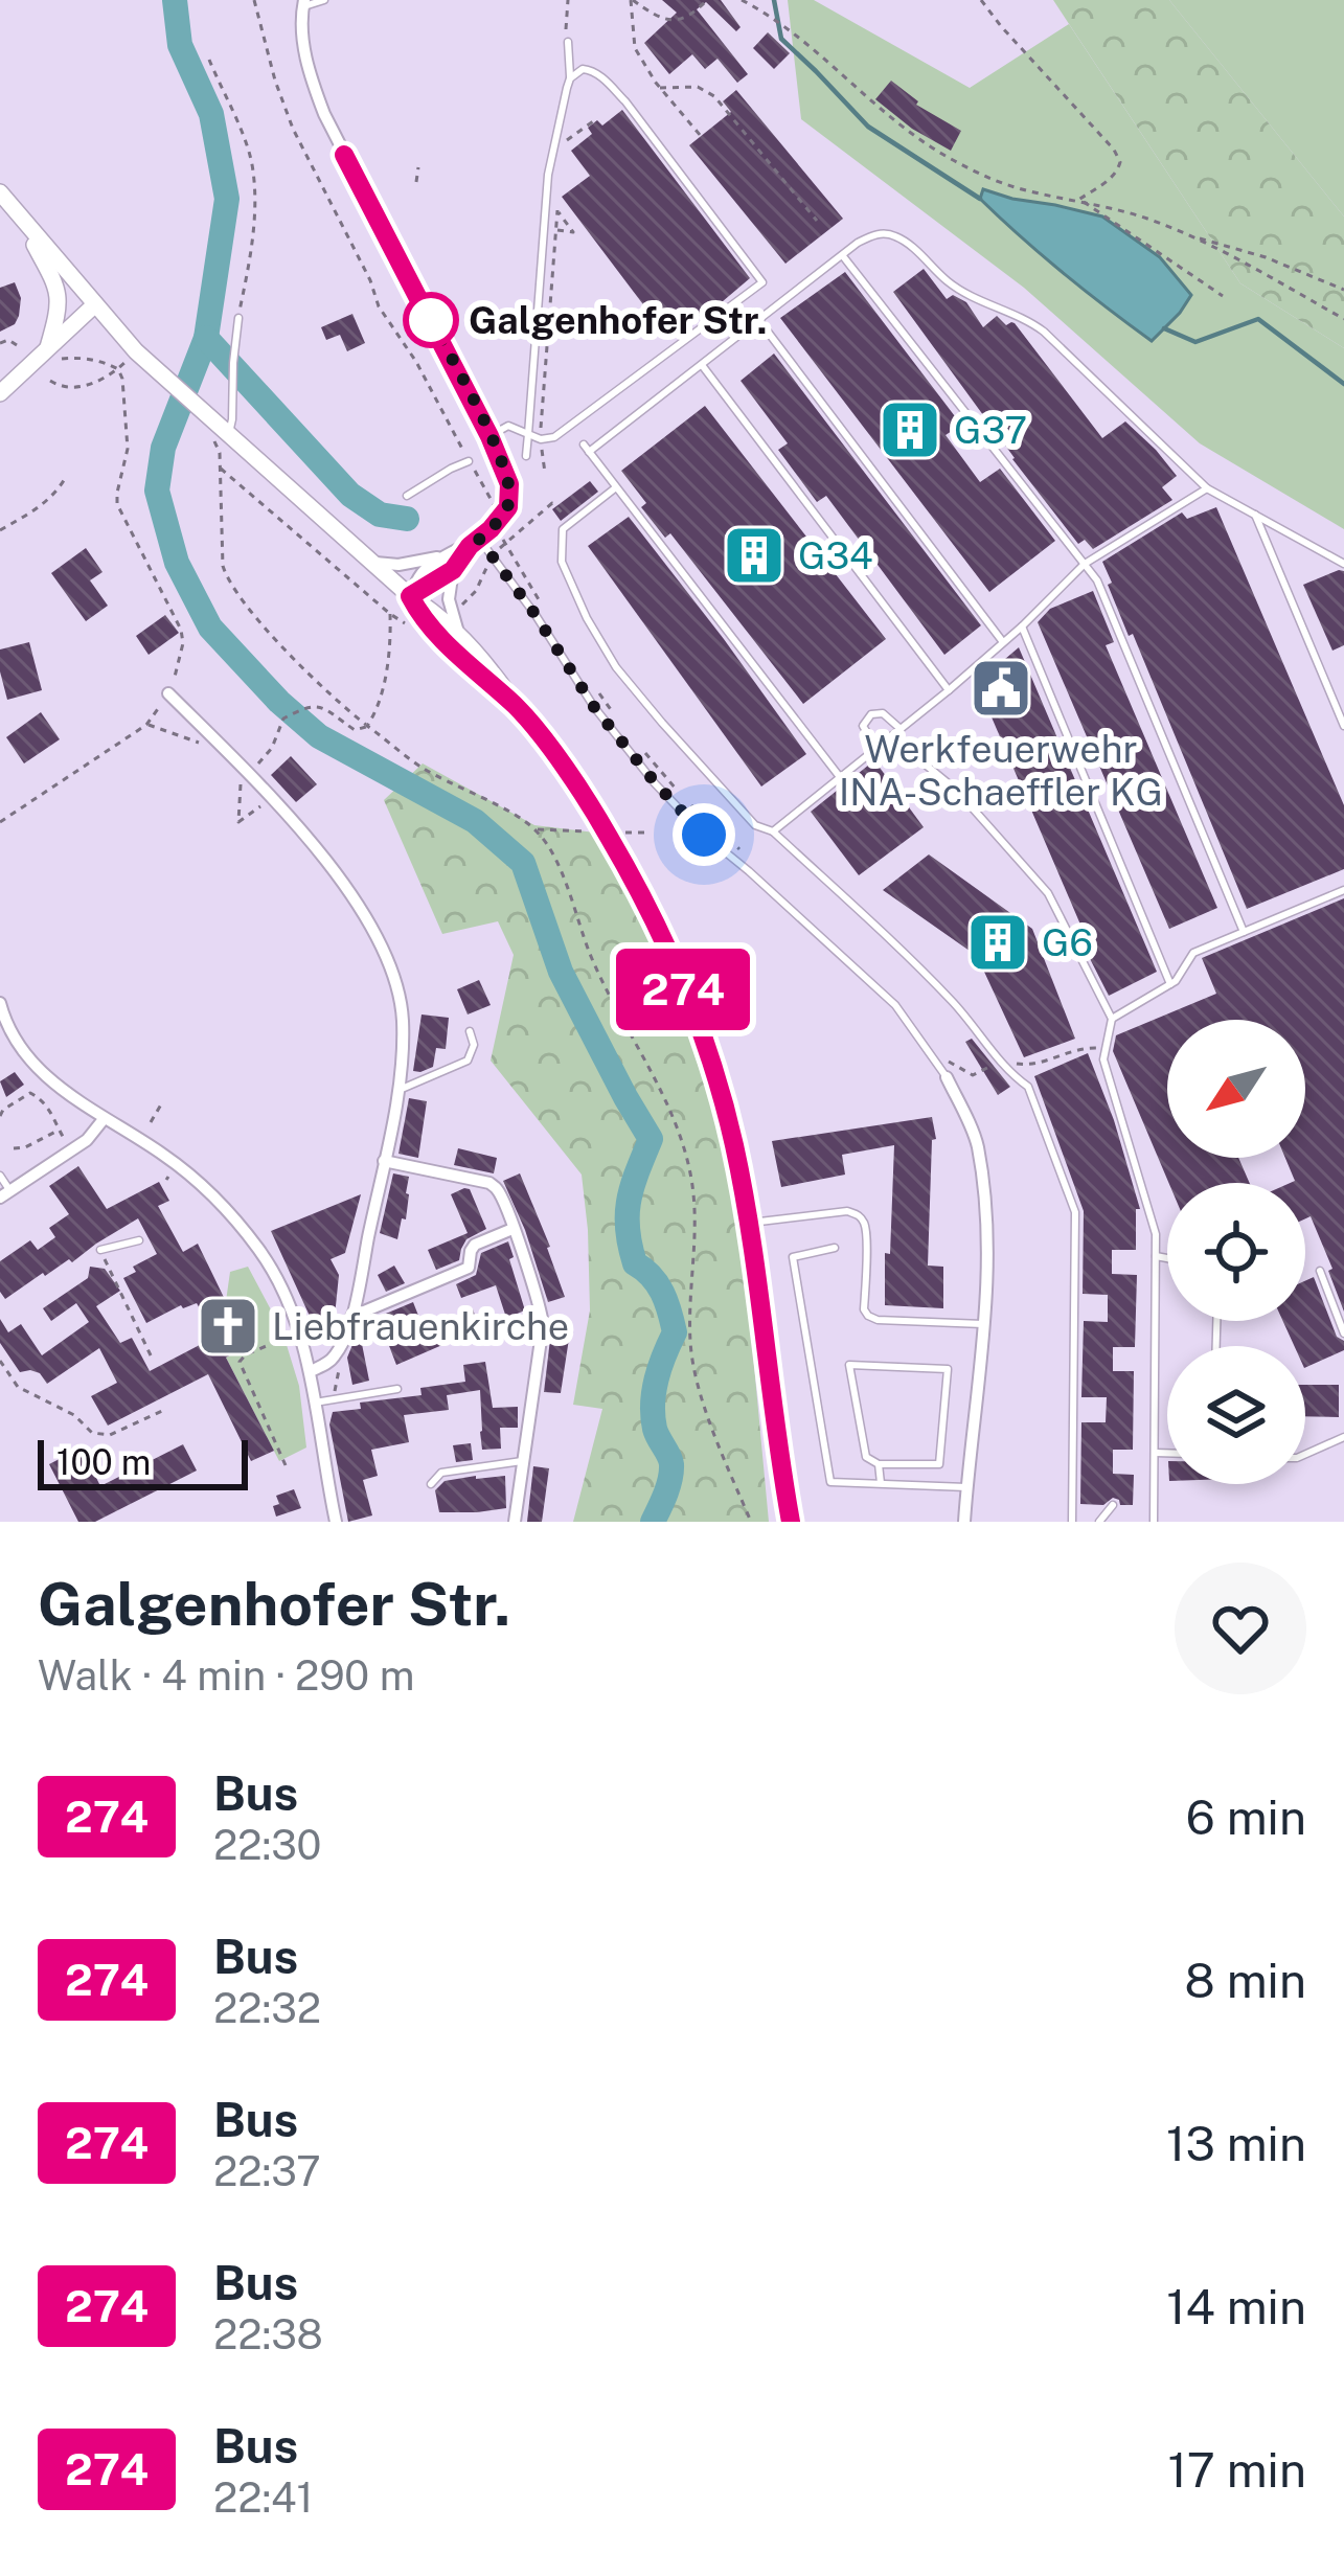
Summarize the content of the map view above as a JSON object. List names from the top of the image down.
{
  "places": {
    "other": ["Galgenhofer Str."],
    "building": ["G37", "G34", "G6"],
    "public building": ["Werkfeuerwehr INA-Schaeffler KG"],
    "church": ["Liebfrauenkirche"]
  },
  "lines": ["bus line 274"],
  "scale_bar": "100 m",
  "north": "bottom left",
  "page": {
    "on_map": "274",
    "scale": "100 m",
    "heading": ["Galgenhofer Str.", "Walk · 4 min · 290 m"],
    "list": [
      {
        "mark": "274",
        "name": "Bus",
        "note": "22:30",
        "value": "6 min"
      },
      {
        "mark": "274",
        "name": "Bus",
        "note": "22:32",
        "value": "8 min"
      },
      {
        "mark": "274",
        "name": "Bus",
        "note": "22:37",
        "value": "13 min"
      },
      {
        "mark": "274",
        "name": "Bus",
        "note": "22:38",
        "value": "14 min"
      },
      {
        "mark": "274",
        "name": "Bus",
        "note": "22:41",
        "value": "17 min"
      }
    ]
  }
}
